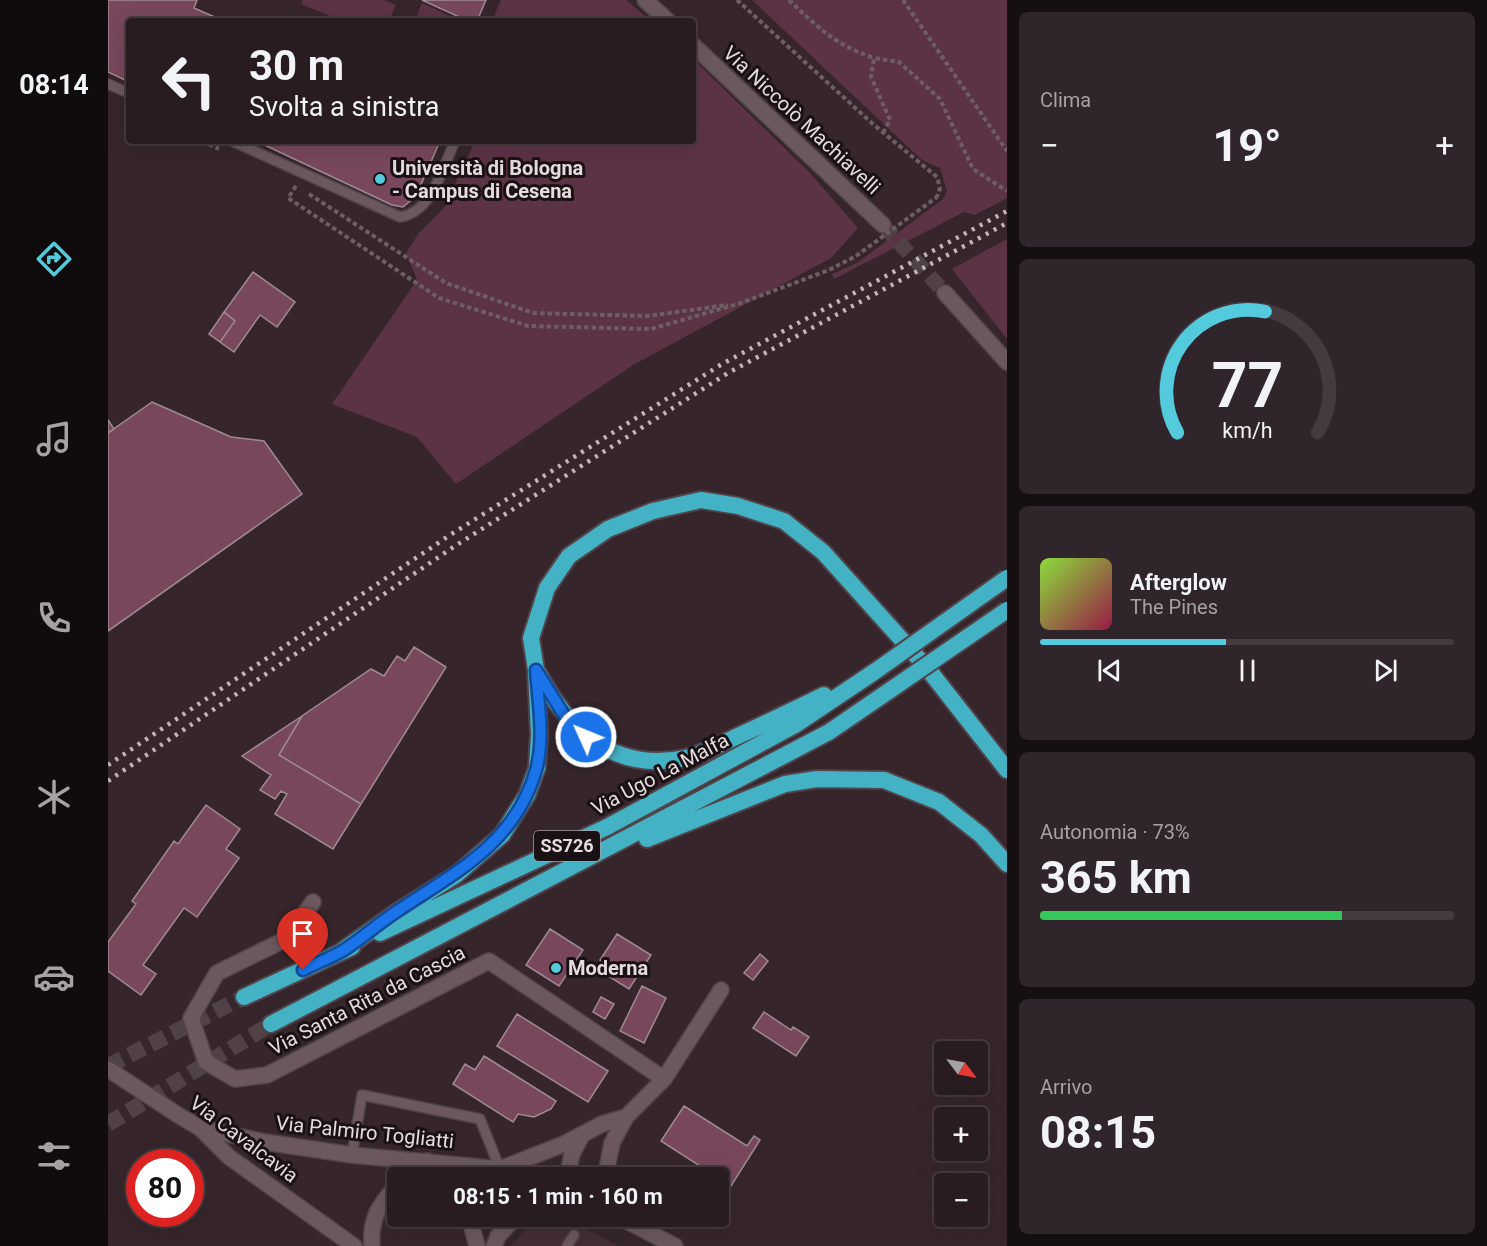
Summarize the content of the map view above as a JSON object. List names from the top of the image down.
{
  "streets": {
    "highway": ["Via Ugo La Malfa", "SS726"],
    "street": [
      "Via Niccolò Machiavelli",
      "Via Santa Rita da Cascia",
      "Via Palmiro Togliatti",
      "Via Cavalcavia"
    ]
  },
  "crossings": [
    ["Via Palmiro Togliatti", "Via Cavalcavia"]
  ],
  "places": ["Università di Bologna - Campus di Cesena", "Moderna"],
  "north": "bottom right",
  "page": {
    "tabs": "08:14",
    "tile": [
      "Clima",
      ["Autonomia · 73%", "365 km"],
      ["Arrivo", "08:15"]
    ],
    "turn": ["30 m", "Svolta a sinistra"],
    "heat": ["−", "19°", "+"],
    "song": ["Afterglow", "The Pines"],
    "map_buttons": ["+", "−"],
    "limit": "80",
    "trip": "08:15 · 1 min · 160 m",
    "gauge": ["77", "km/h"]
  }
}
